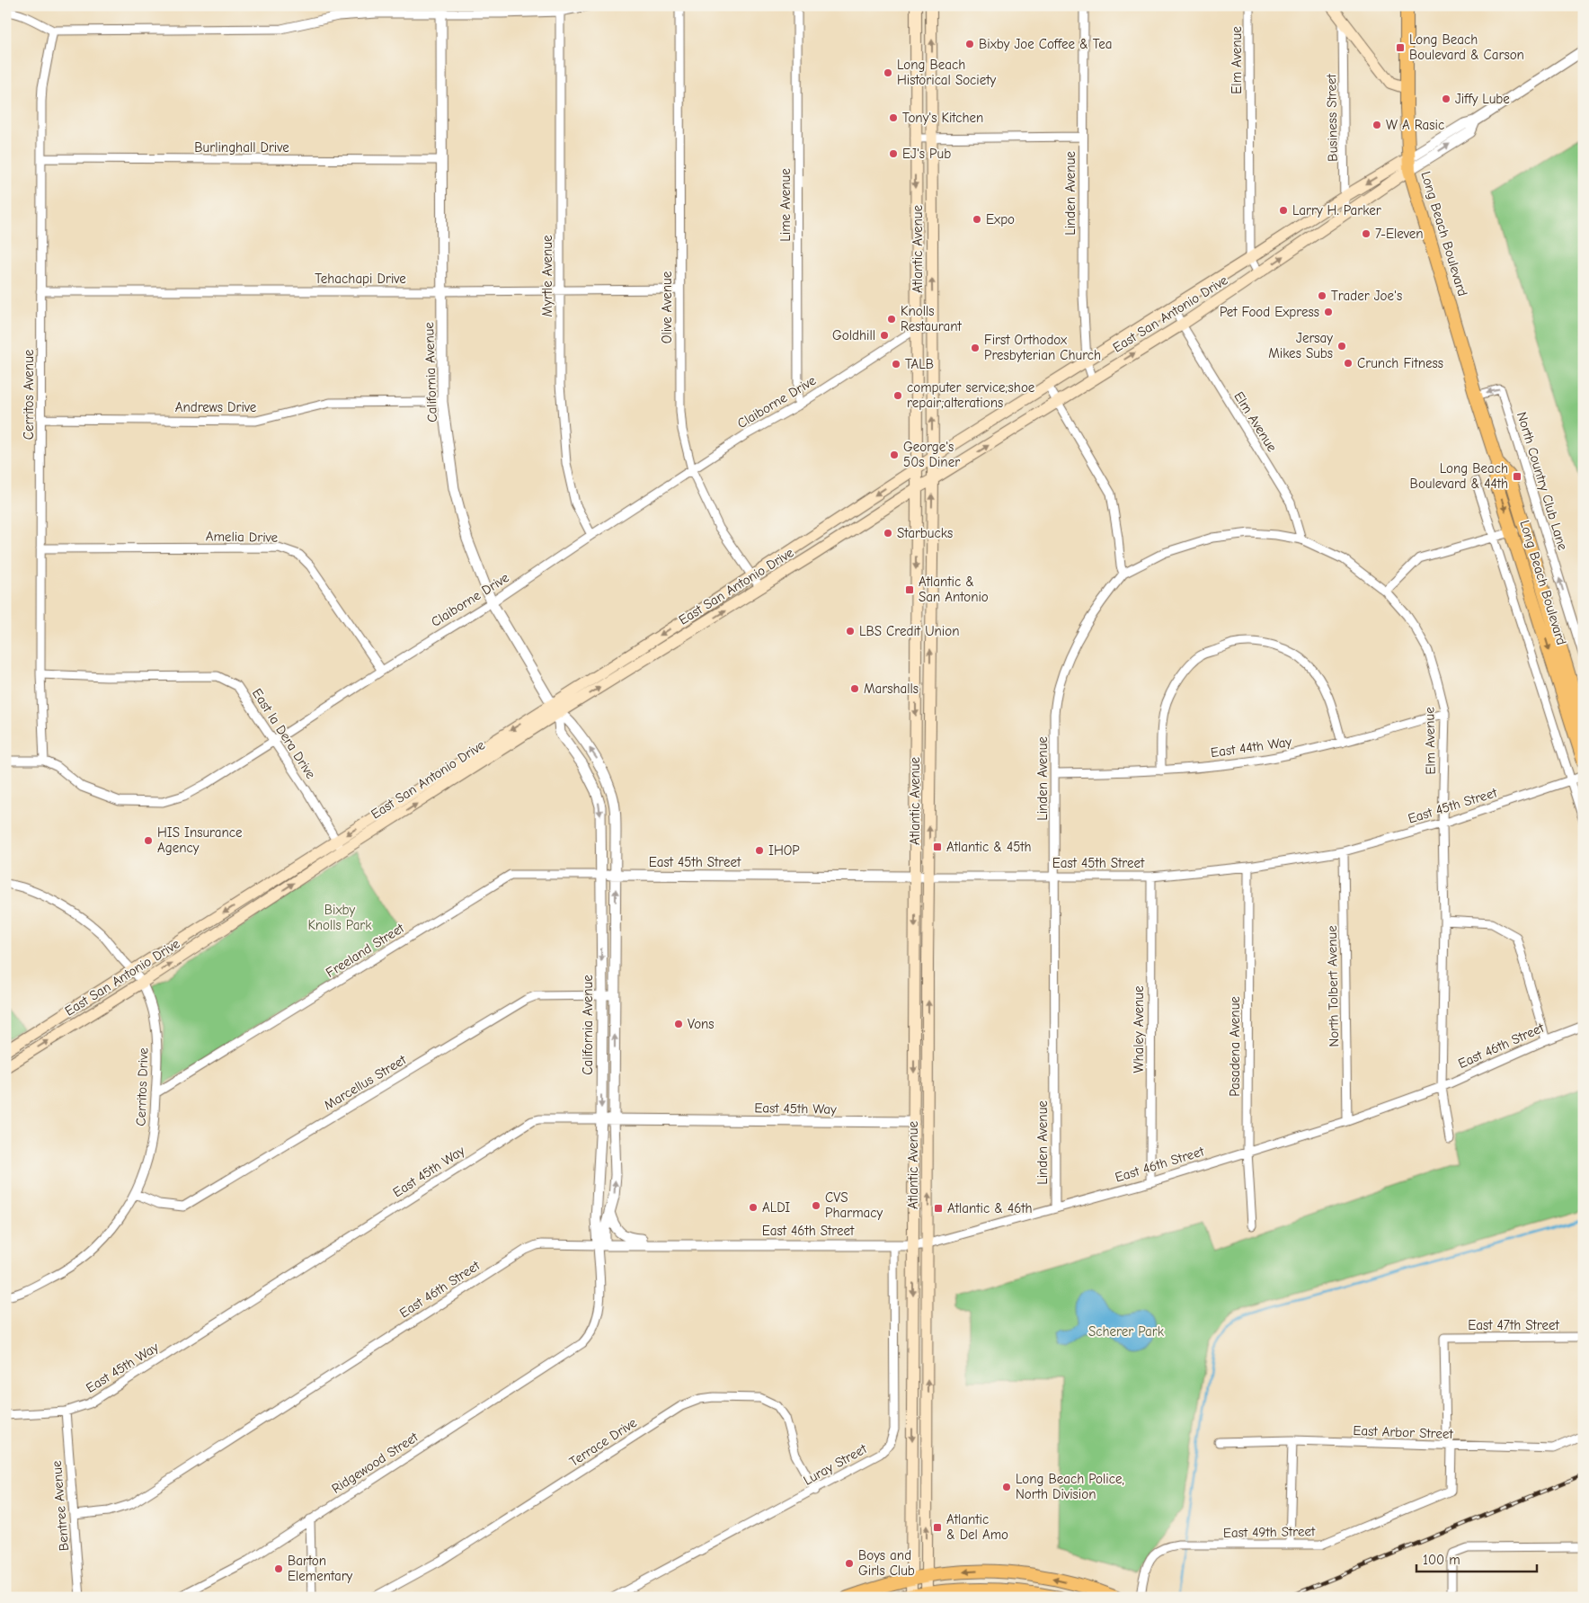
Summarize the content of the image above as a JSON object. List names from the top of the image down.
{
  "streets": {
    "main road": ["Long Beach Boulevard", "Atlantic Avenue", "East San Antonio Drive"],
    "street": [
      "Elm Avenue",
      "Business Street",
      "Burlinghall Drive",
      "Linden Avenue",
      "Lime Avenue",
      "Myrtle Avenue",
      "Tehachapi Drive",
      "Olive Avenue",
      "California Avenue",
      "Cerritos Avenue",
      "Claiborne Drive",
      "Andrews Drive",
      "North Country Club Lane",
      "Amelia Drive",
      "East la Dera Drive",
      "East 44th Way",
      "East 45th Street",
      "Freeland Street",
      "North Tolbert Avenue",
      "Whaley Avenue",
      "East 46th Street",
      "Pasadena Avenue",
      "Marcellus Street",
      "Cerritos Drive",
      "East 45th Way",
      "East 47th Street",
      "East Arbor Street",
      "Terrace Drive",
      "Ridgewood Street",
      "Luray Street",
      "Bentree Avenue",
      "East 49th Street"
    ]
  },
  "crossings": [
    ["Elm Avenue", "East San Antonio Drive"],
    ["Elm Avenue", "East 44th Way"],
    ["Elm Avenue", "East 45th Street"],
    ["Elm Avenue", "East 46th Street"],
    ["Business Street", "East San Antonio Drive"],
    ["Burlinghall Drive", "California Avenue"],
    ["Burlinghall Drive", "Cerritos Avenue"],
    ["Linden Avenue", "East San Antonio Drive"],
    ["Linden Avenue", "East 44th Way"],
    ["Linden Avenue", "East 45th Street"],
    ["Linden Avenue", "East 46th Street"],
    ["Lime Avenue", "Claiborne Drive"],
    ["Long Beach Boulevard", "East San Antonio Drive"],
    ["Long Beach Boulevard", "North Country Club Lane"],
    ["Atlantic Avenue", "East San Antonio Drive"],
    ["Atlantic Avenue", "Claiborne Drive"],
    ["Atlantic Avenue", "East 45th Street"],
    ["Atlantic Avenue", "East 46th Street"],
    ["Atlantic Avenue", "East 45th Way"],
    ["Myrtle Avenue", "Tehachapi Drive"],
    ["Myrtle Avenue", "Claiborne Drive"],
    ["Tehachapi Drive", "Olive Avenue"],
    ["Tehachapi Drive", "California Avenue"],
    ["Tehachapi Drive", "Cerritos Avenue"],
    ["Olive Avenue", "East San Antonio Drive"],
    ["Olive Avenue", "Claiborne Drive"],
    ["East San Antonio Drive", "California Avenue"],
    ["East San Antonio Drive", "East la Dera Drive"],
    ["East San Antonio Drive", "Cerritos Drive"],
    ["California Avenue", "Claiborne Drive"],
    ["California Avenue", "Andrews Drive"],
    ["California Avenue", "East 45th Street"],
    ["California Avenue", "Freeland Street"],
    ["California Avenue", "East 46th Street"],
    ["California Avenue", "Marcellus Street"],
    ["California Avenue", "East 45th Way"],
    ["California Avenue", "Ridgewood Street"],
    ["Cerritos Avenue", "Claiborne Drive"],
    ["Cerritos Avenue", "Andrews Drive"],
    ["Cerritos Avenue", "Amelia Drive"],
    ["Cerritos Avenue", "East la Dera Drive"],
    ["Claiborne Drive", "Amelia Drive"],
    ["Claiborne Drive", "East la Dera Drive"],
    ["East 45th Street", "Freeland Street"],
    ["East 45th Street", "North Tolbert Avenue"],
    ["East 45th Street", "Whaley Avenue"],
    ["East 45th Street", "Pasadena Avenue"],
    ["Freeland Street", "Cerritos Drive"],
    ["North Tolbert Avenue", "East 46th Street"],
    ["Whaley Avenue", "East 46th Street"],
    ["East 46th Street", "Pasadena Avenue"],
    ["East 46th Street", "Luray Street"],
    ["East 46th Street", "Bentree Avenue"],
    ["Marcellus Street", "Cerritos Drive"],
    ["East 45th Way", "Bentree Avenue"],
    ["East 47th Street", "East Arbor Street"],
    ["East 47th Street", "East 49th Street"],
    ["East Arbor Street", "East 49th Street"],
    ["Terrace Drive", "Luray Street"]
  ],
  "parks": ["Bixby Knolls Park", "Scherer Park"],
  "places": {
    "other": [
      "Bixby Joe Coffee & Tea",
      "Long Beach Historical Society",
      "Jiffy Lube",
      "Tony's Kitchen",
      "W A Rasic",
      "EJ's Pub",
      "Larry H. Parker",
      "Expo",
      "7-Eleven",
      "Trader Joe's",
      "Pet Food Express",
      "Knolls Restaurant",
      "Goldhill",
      "Jersay Mikes Subs",
      "First Orthodox Presbyterian Church",
      "Crunch Fitness",
      "TALB",
      "computer service;shoe repair;alterations",
      "George's 50s Diner",
      "Starbucks",
      "LBS Credit Union",
      "Marshalls",
      "HIS Insurance Agency",
      "IHOP",
      "Vons",
      "CVS Pharmacy",
      "ALDI",
      "Long Beach Police, North Division",
      "Boys and Girls Club",
      "Barton Elementary"
    ],
    "transit": [
      "Long Beach Boulevard & Carson",
      "Long Beach Boulevard & 44th",
      "Atlantic & San Antonio",
      "Atlantic & 45th",
      "Atlantic & 46th",
      "Atlantic & Del Amo"
    ]
  },
  "scale_bar": "100 m"
}
